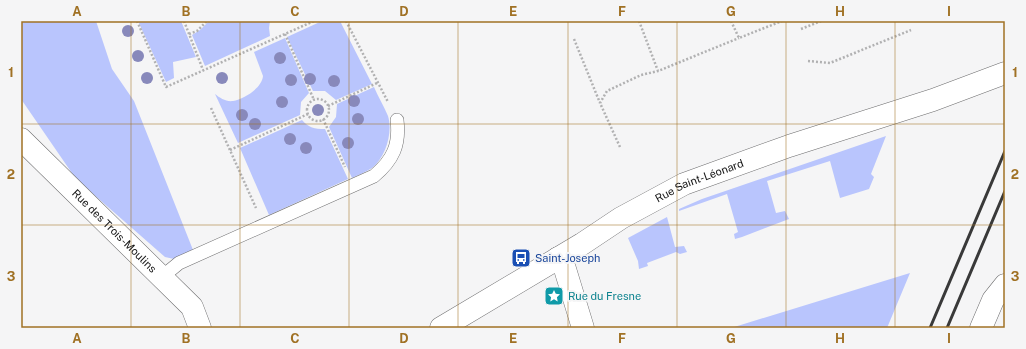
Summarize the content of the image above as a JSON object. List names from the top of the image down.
{
  "streets": {
    "street": ["Rue Saint-Léonard", "Rue des Trois-Moulins"]
  },
  "places": {
    "bus stop": ["Saint-Joseph"],
    "place": ["Rue du Fresne"]
  },
  "grid": {
    "columns": [
      "A",
      "B",
      "C",
      "D",
      "E",
      "F",
      "G",
      "H",
      "I"
    ],
    "rows": ["1", "2", "3"]
  }
}
